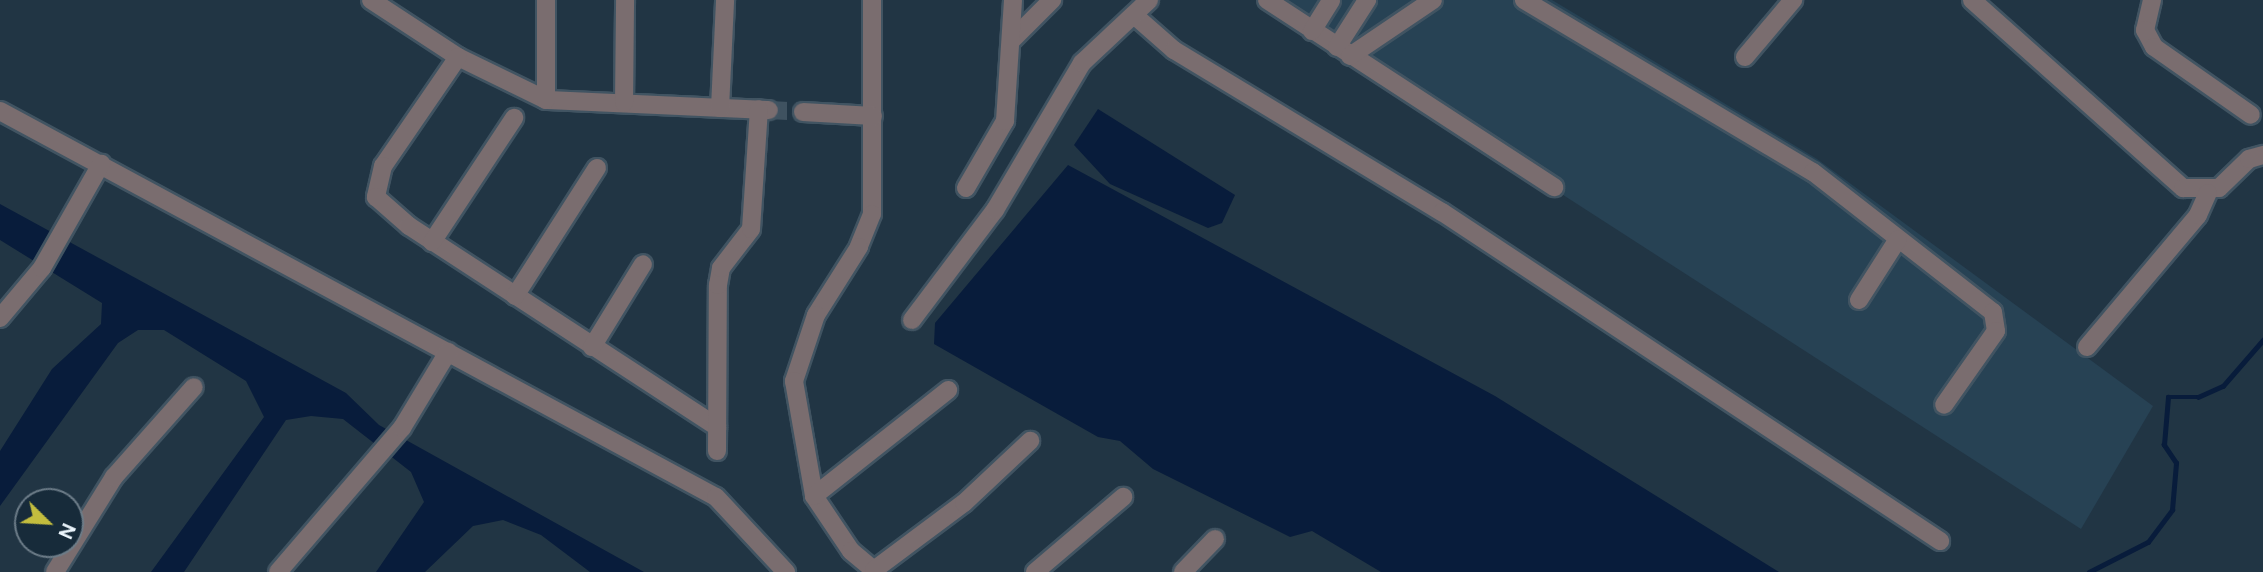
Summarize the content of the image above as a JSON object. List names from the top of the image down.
{
  "north": "bottom right"
}
